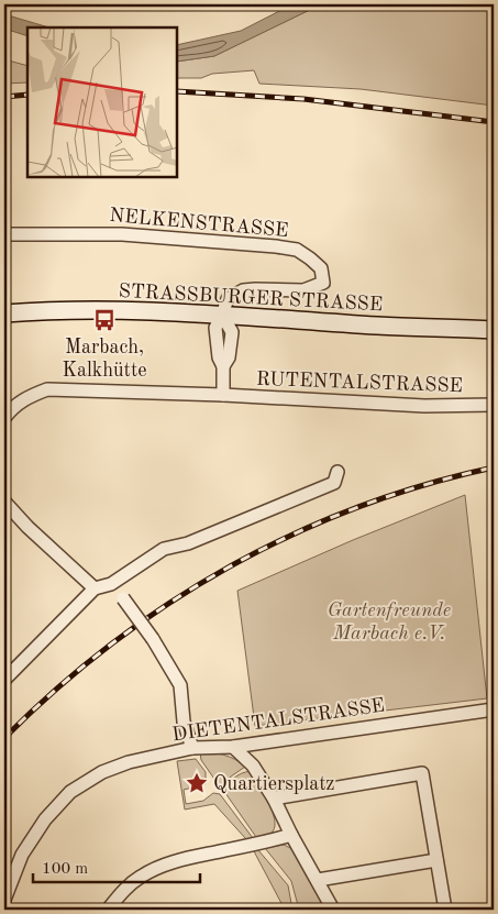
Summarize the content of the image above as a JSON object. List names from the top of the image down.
{
  "streets": {
    "main road": ["STRASSBURGER STRASSE"],
    "street": ["NELKENSTRASSE", "RUTENTALSTRASSE", "DIETENTALSTRASSE"]
  },
  "crossings": [
    ["NELKENSTRASSE", "STRASSBURGER STRASSE"]
  ],
  "parks": ["Gartenfreunde Marbach e.V."],
  "places": {
    "bus stop": ["Marbach, Kalkhütte"],
    "place": ["Quartiersplatz"]
  },
  "scale_bar": "100 m"
}
